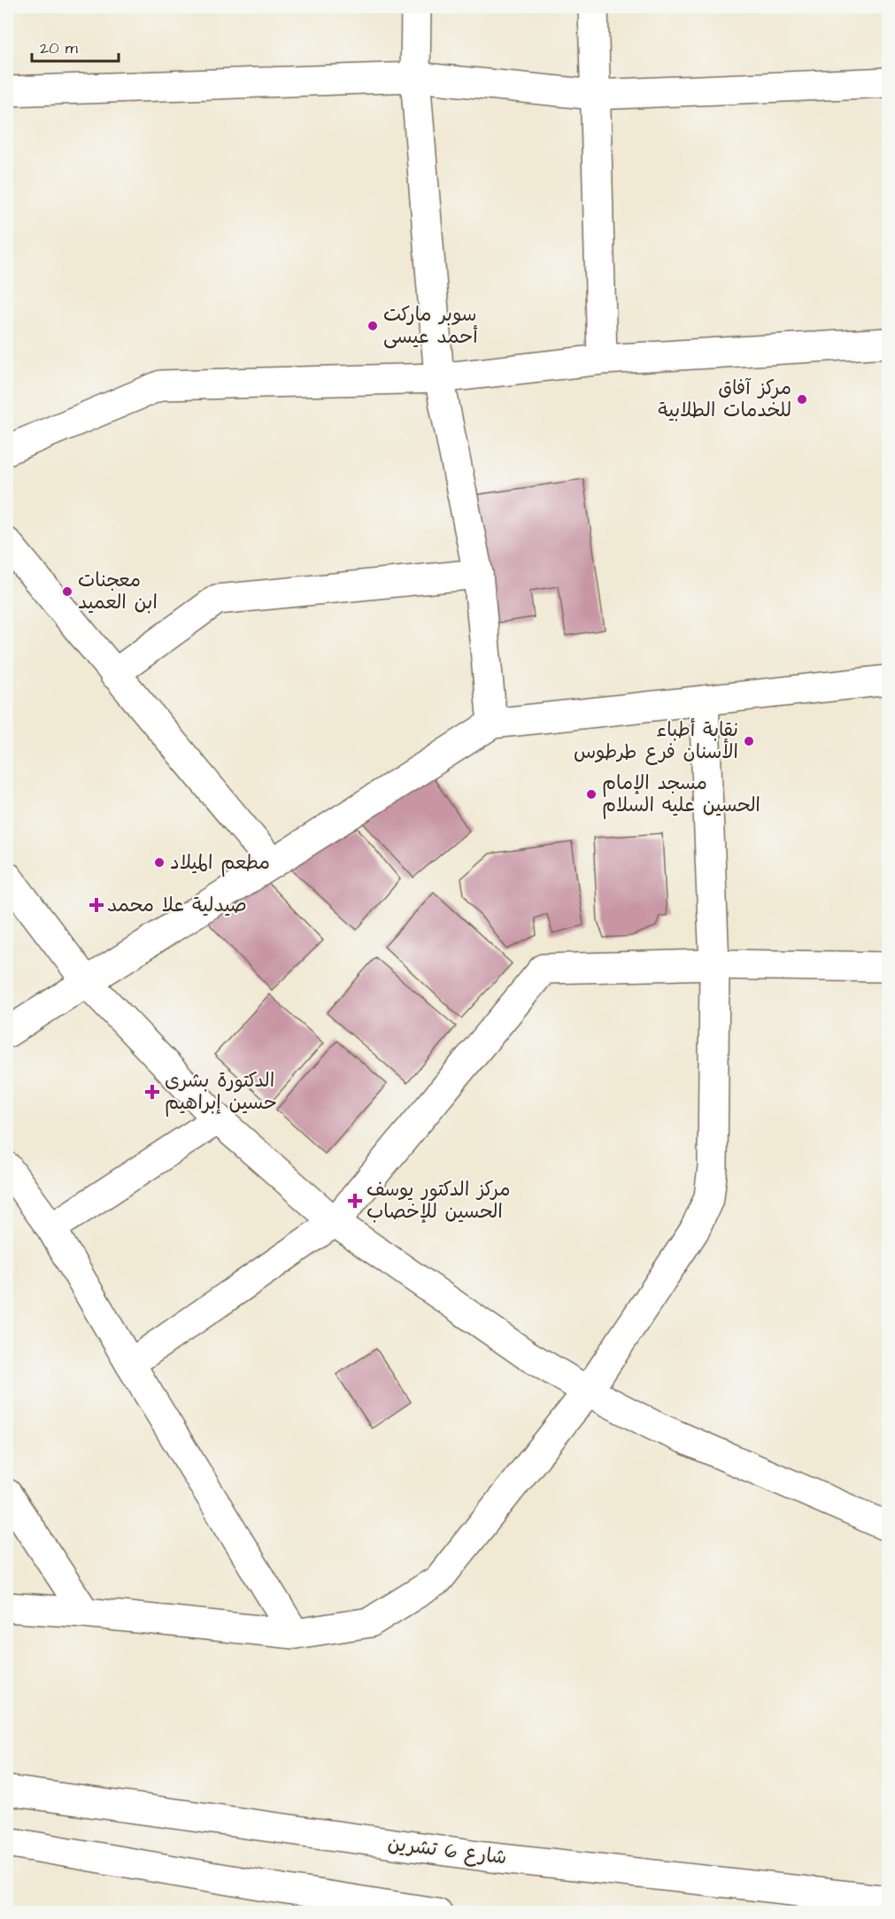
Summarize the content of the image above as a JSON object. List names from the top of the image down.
{
  "streets": {
    "street": ["شارع 6 تشرين"]
  },
  "places": {
    "other": [
      "سوبر ماركت أحمد عيسى",
      "مركز آفاق للخدمات الطلابية",
      "معجنات ابن العميد",
      "نقابة أطباء الأسنان فرع طرطوس",
      "مسجد الإمام الحسين عليه السلام",
      "مطعم الميلاد"
    ],
    "health": ["صيدلية علا محمد", "الدكتورة بشرى حسين إبراهيم", "مركز الدكتور يوسف الحسين للإخصاب"]
  },
  "scale_bar": "20 m"
}
